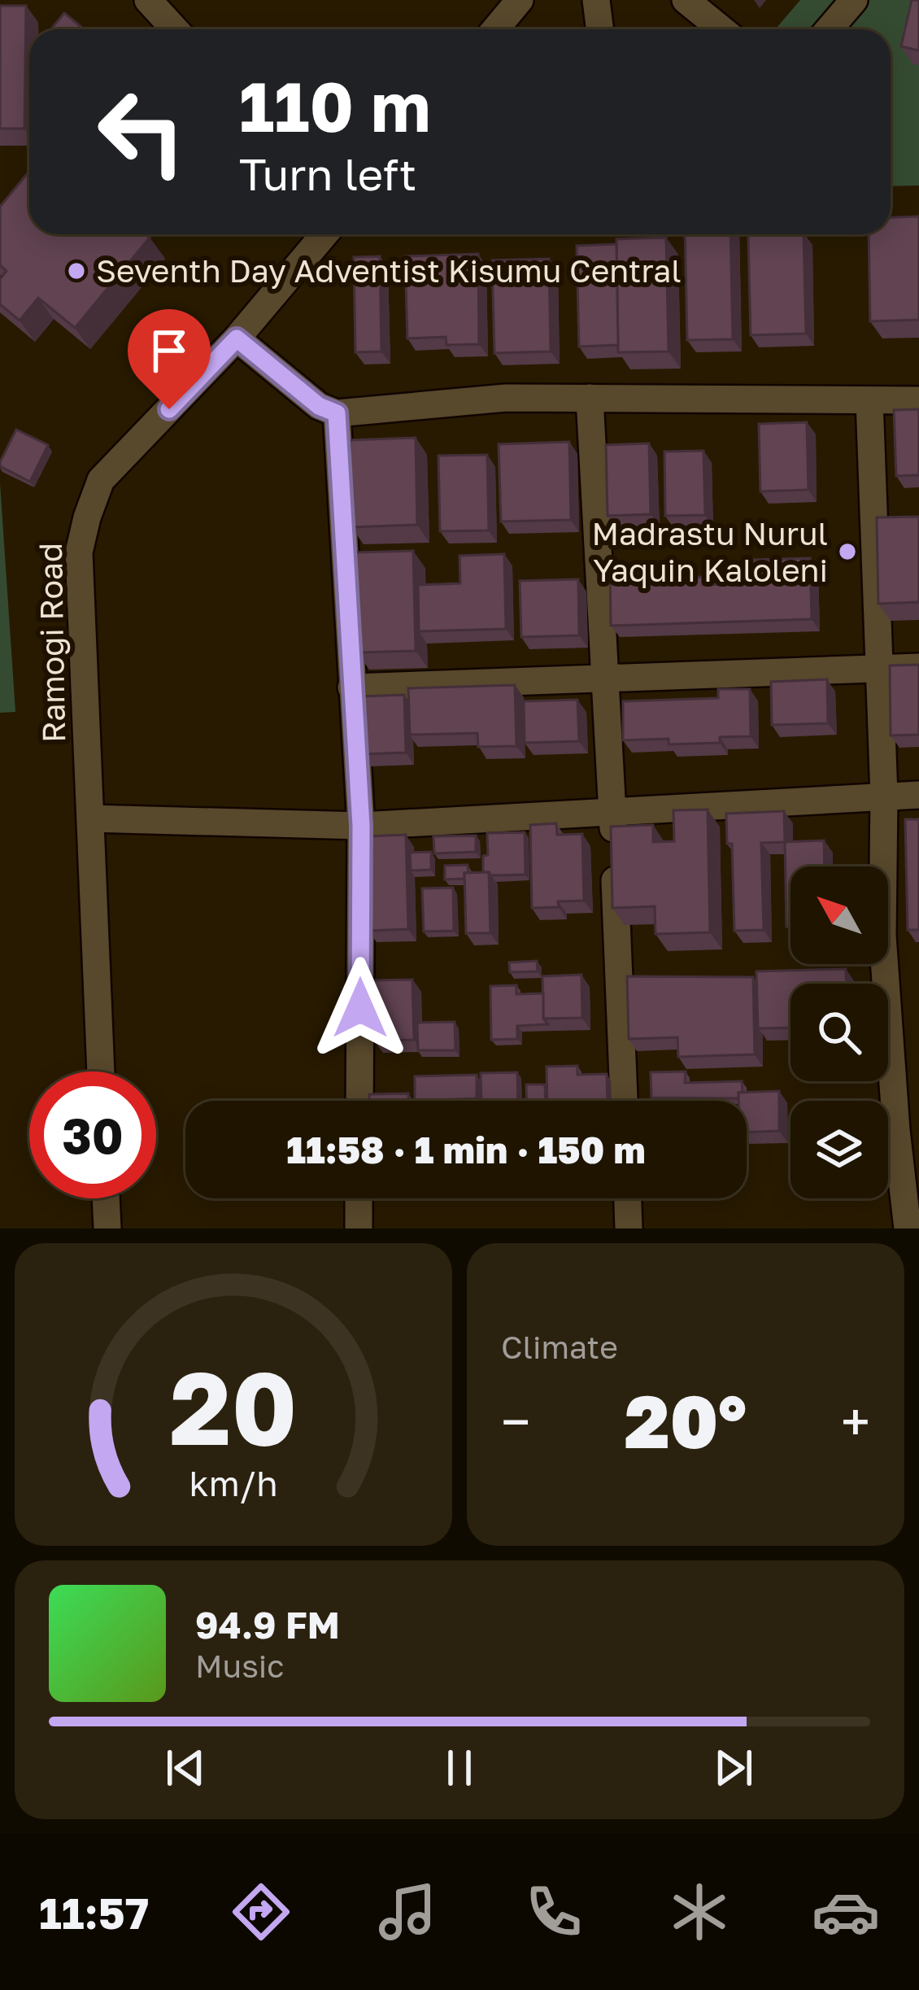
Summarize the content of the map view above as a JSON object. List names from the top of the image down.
{
  "streets": {
    "street": ["Ramogi Road"]
  },
  "places": ["Seventh Day Adventist Kisumu Central", "Madrastu Nurul Yaquin Kaloleni"],
  "north": "top left",
  "page": {
    "turn": ["110 m", "Turn left"],
    "limit": "30",
    "trip": "11:58 · 1 min · 150 m",
    "tile": "Climate",
    "heat": ["−", "20°", "+"],
    "song": ["94.9 FM", "Music"],
    "tabs": "11:57",
    "gauge": ["20", "km/h"]
  }
}
